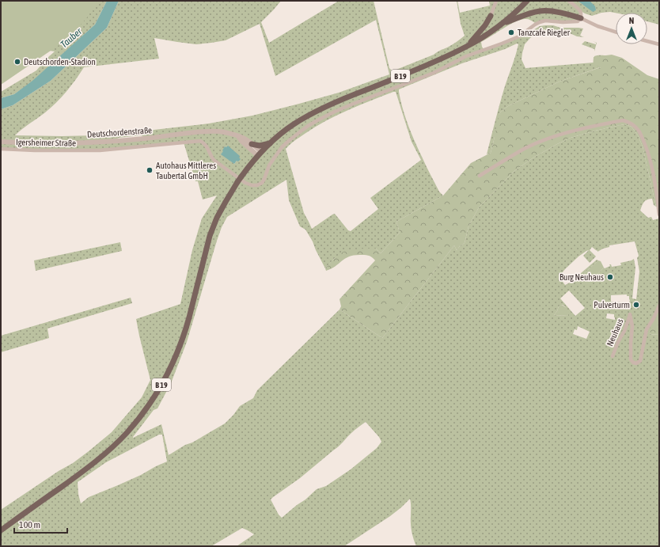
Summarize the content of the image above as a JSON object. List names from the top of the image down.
{
  "streets": {
    "main road": ["B 19"],
    "street": ["Deutschordenstraße", "Igersheimer Straße", "Neuhaus"]
  },
  "crossings": [
    ["B 19", "Deutschordenstraße"]
  ],
  "water": ["Tauber"],
  "places": [
    "Tanzcafe Riegler",
    "Deutschorden-Stadion",
    "Autohaus Mittleres Taubertal GmbH",
    "Burg Neuhaus",
    "Pulverturm"
  ],
  "scale_bar": "100 m",
  "north": "top"
}
